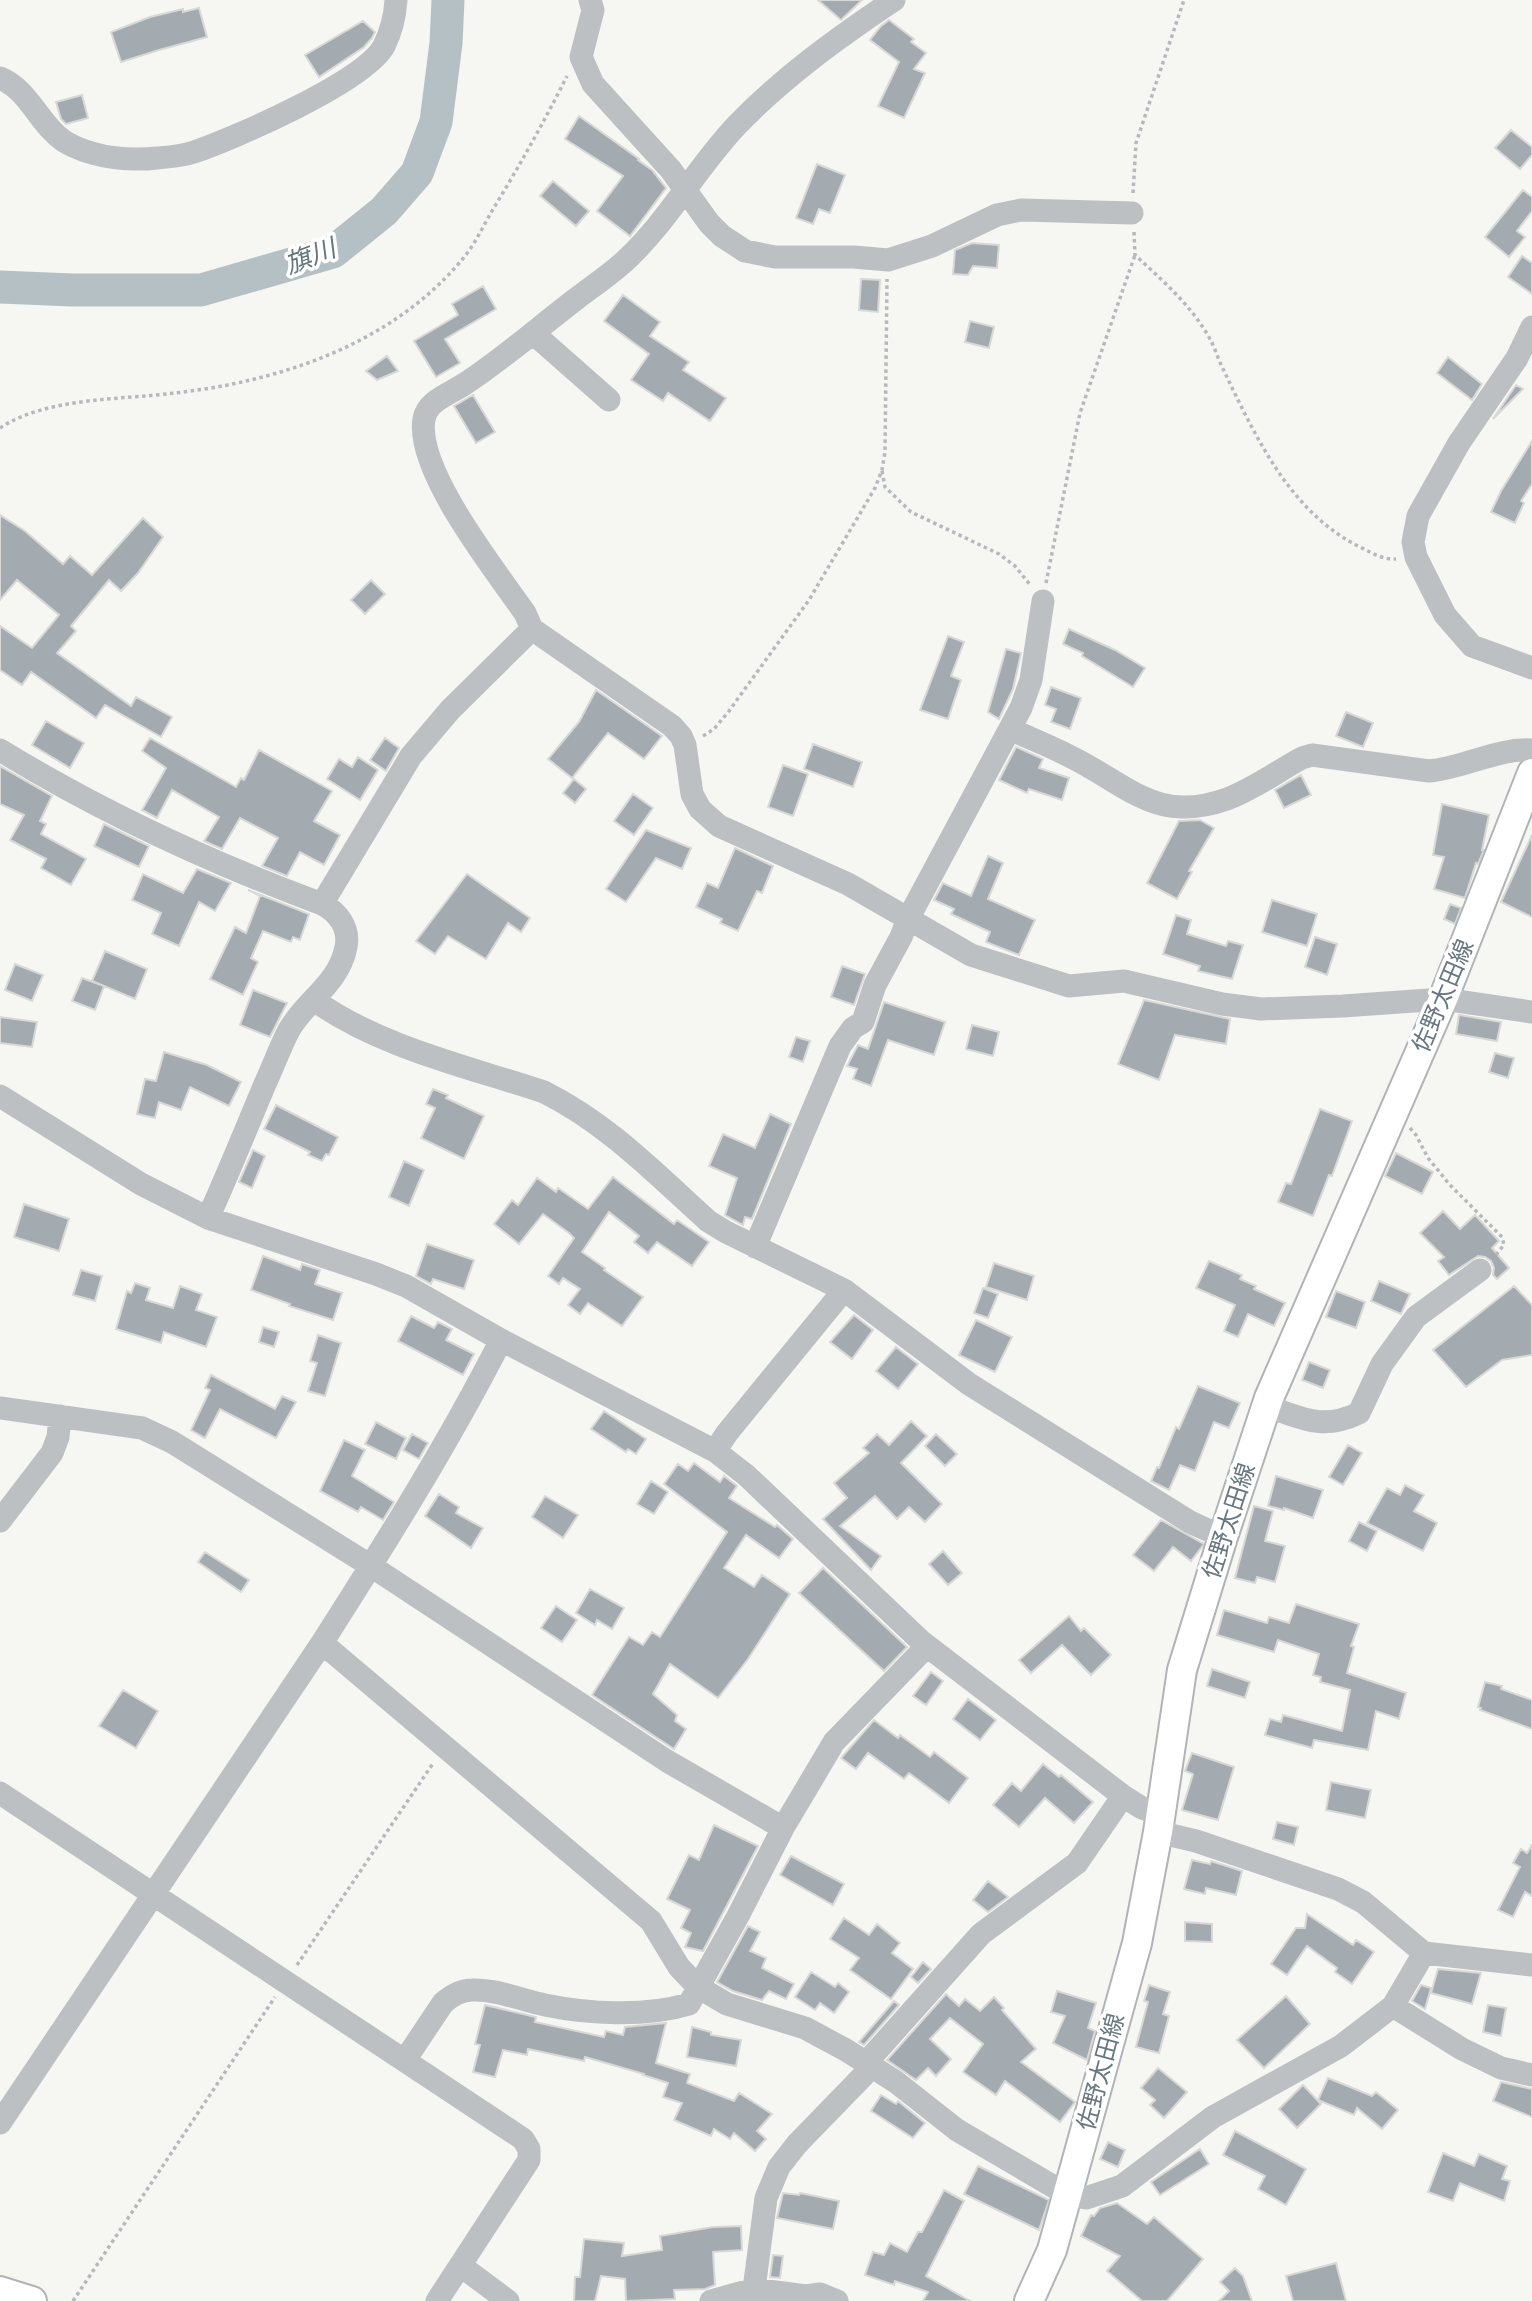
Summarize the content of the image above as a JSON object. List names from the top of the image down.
{
  "streets": {
    "main road": ["佐野太田線"]
  },
  "water": ["旗川"]
}
